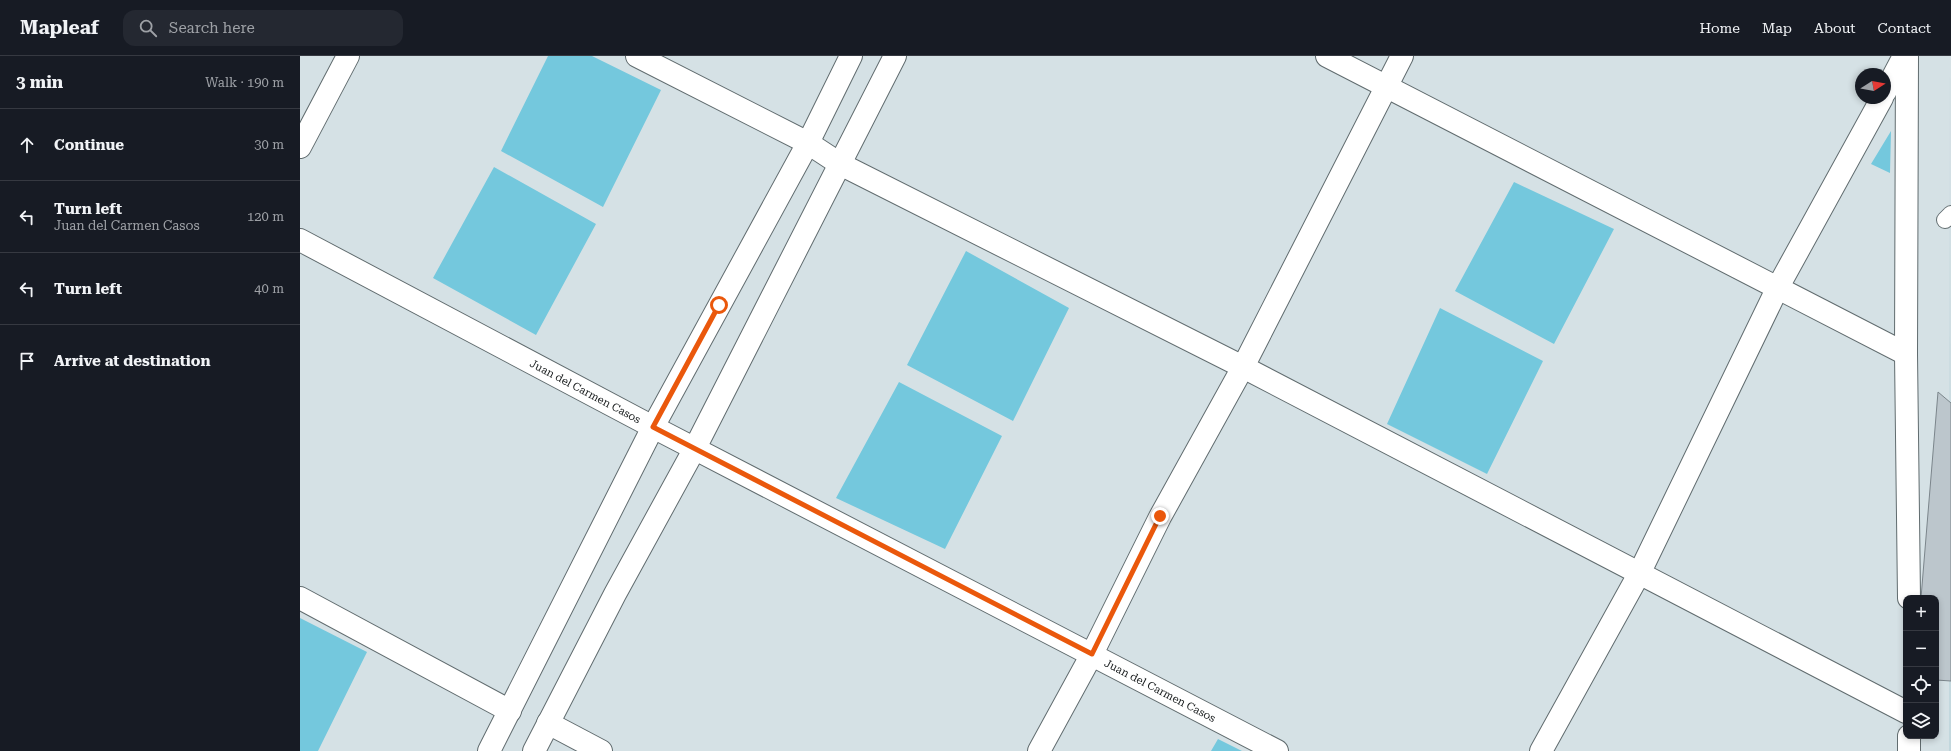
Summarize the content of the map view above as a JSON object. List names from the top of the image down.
{
  "streets": {
    "street": ["Juan del Carmen Casos"]
  },
  "north": "right",
  "page": {
    "header": "Mapleaf",
    "search": "Search here",
    "nav": [
      "Home",
      "Map",
      "About",
      "Contact"
    ],
    "heading": ["3 min", "Walk · 190 m"],
    "list": [
      ["Continue", "30 m"],
      ["Turn left", "Juan del Carmen Casos", "120 m"],
      ["Turn left", "40 m"],
      "Arrive at destination"
    ],
    "map_buttons": ["+", "−"]
  }
}
